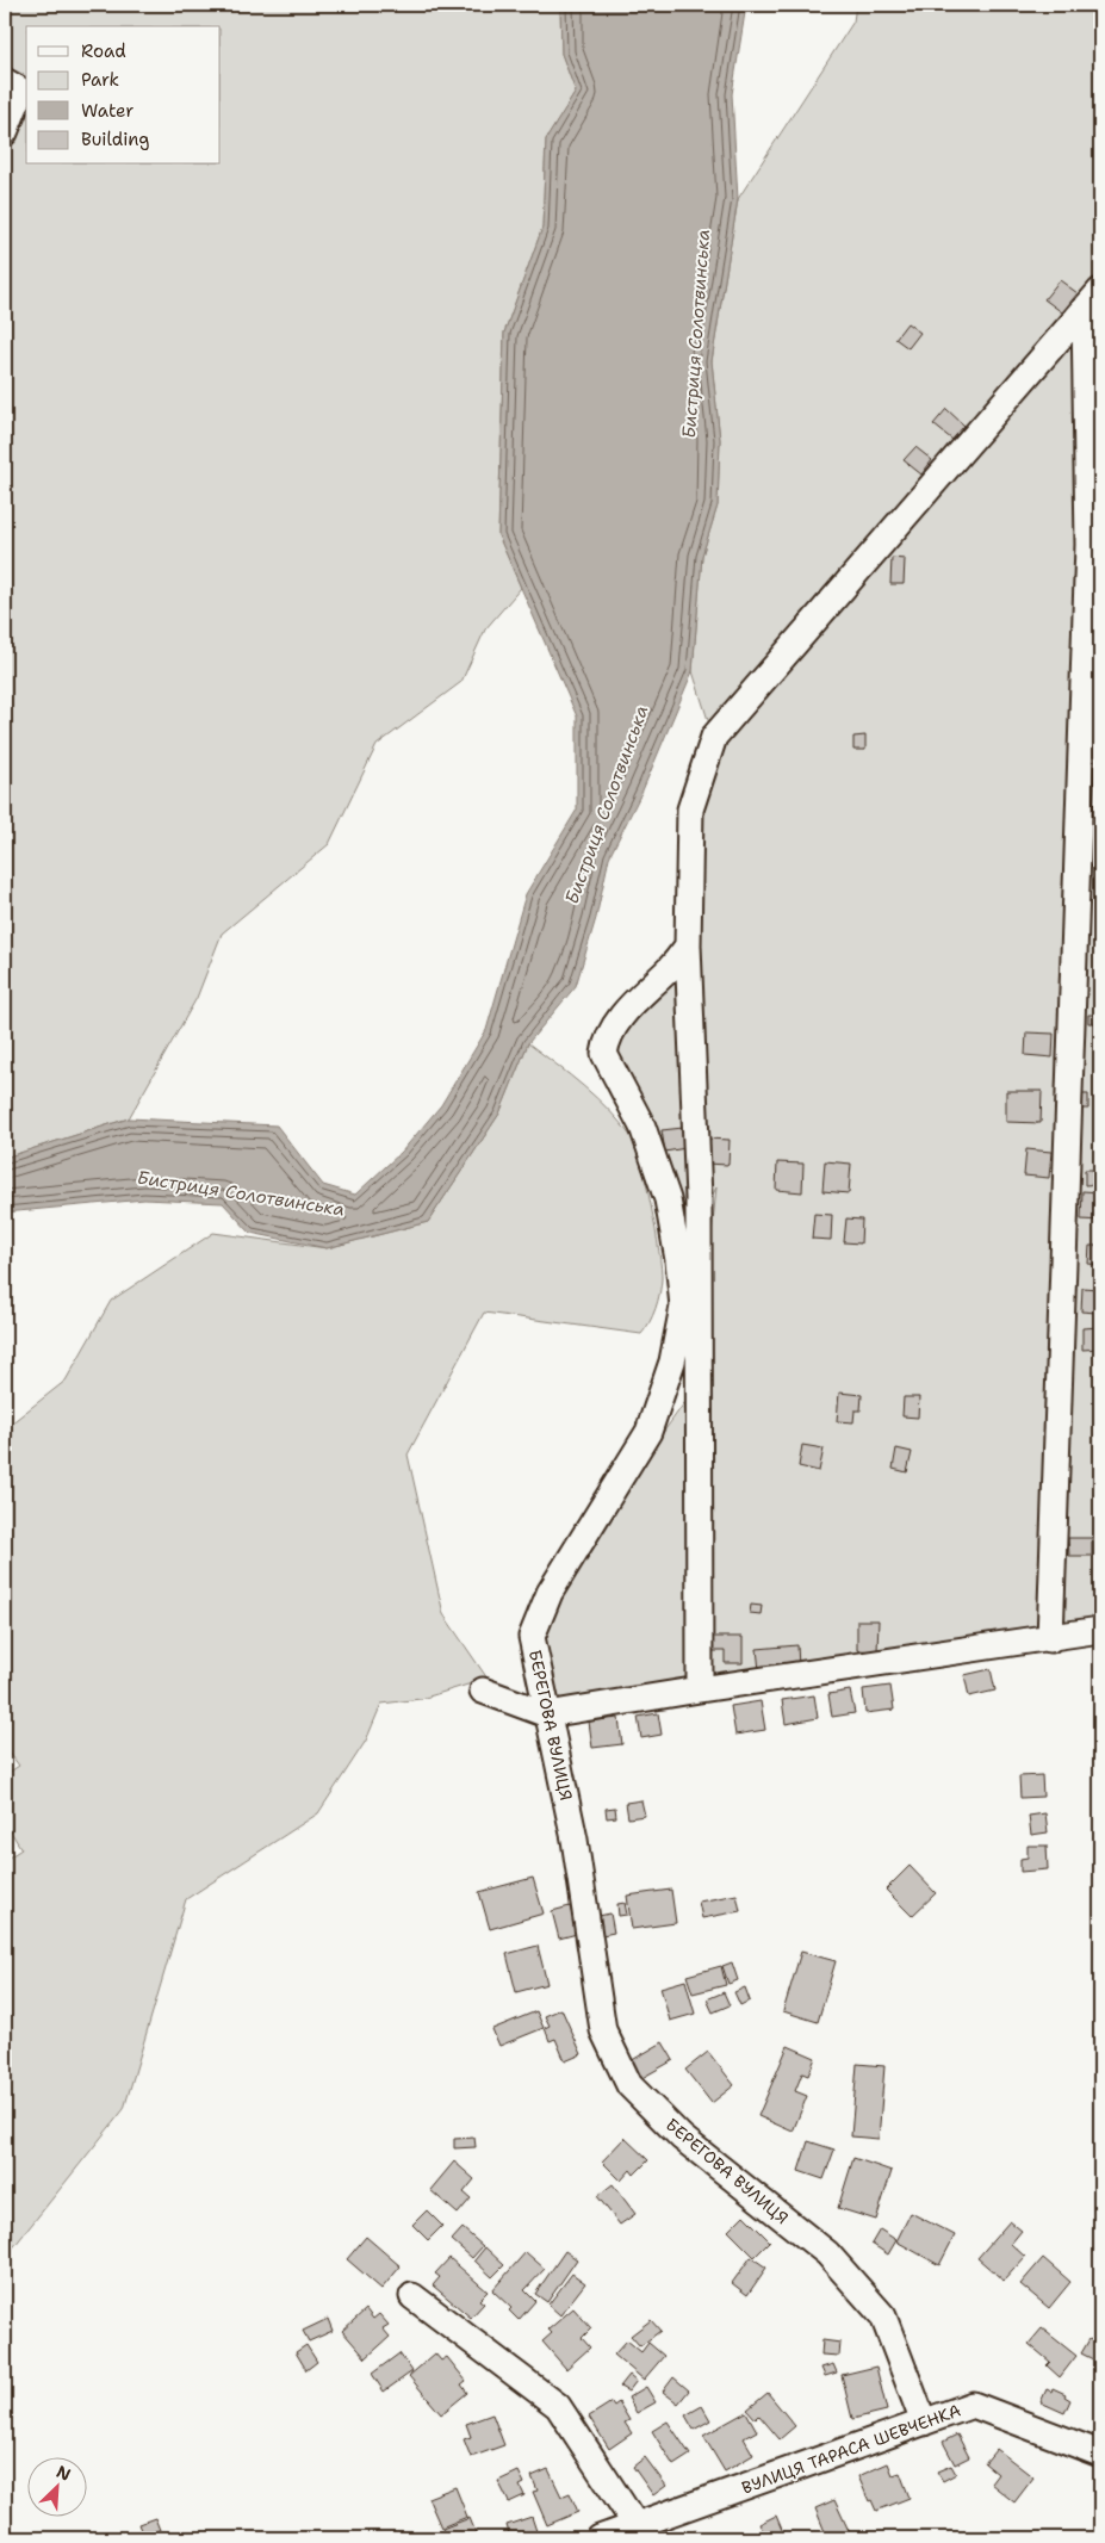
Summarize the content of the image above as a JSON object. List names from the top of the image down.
{
  "streets": {
    "street": ["БЕРЕГОВА ВУЛИЦЯ", "ВУЛИЦЯ ТАРАСА ШЕВЧЕНКА"]
  },
  "crossings": [
    ["БЕРЕГОВА ВУЛИЦЯ", "ВУЛИЦЯ ТАРАСА ШЕВЧЕНКА"]
  ],
  "water": ["Бистриця Солотвинська"],
  "legend": [
    "Road",
    "Park",
    "Water",
    "Building"
  ],
  "north": "top right"
}
